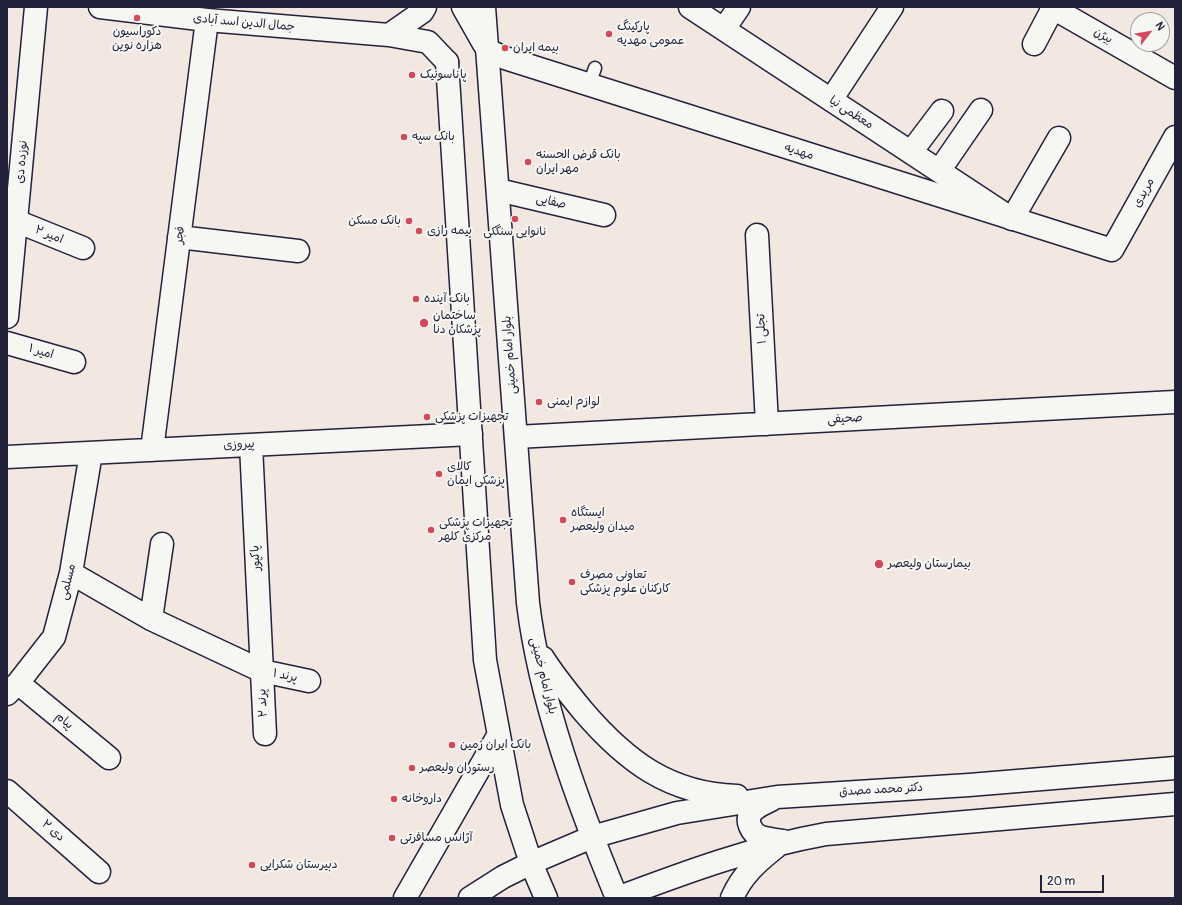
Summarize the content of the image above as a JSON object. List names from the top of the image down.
{
  "streets": {
    "street": [
      "جمال الدین اسد آبادی",
      "بیژن",
      "معظمی نیا",
      "مهدیه",
      "نوزده دی",
      "مریدی",
      "صفایی",
      "امیر ۲",
      "فجر",
      "تجلی ١",
      "امیر ۱",
      "بلوار امام خمینی",
      "صحیفی",
      "پیروزی",
      "پاکپور",
      "مسلمی",
      "پرند ۱",
      "پرند ۲",
      "پیام",
      "دکتر محمد مصدق",
      "دی ۲"
    ]
  },
  "crossings": [
    ["جمال الدین اسد آبادی", "فجر"],
    ["جمال الدین اسد آبادی", "پیروزی"],
    ["معظمی نیا", "مهدیه"],
    ["مهدیه", "مریدی"],
    ["مهدیه", "بلوار امام خمینی"],
    ["نوزده دی", "امیر ۲"],
    ["صفایی", "بلوار امام خمینی"],
    ["فجر", "پیروزی"],
    ["تجلی ١", "صحیفی"],
    ["بلوار امام خمینی", "صحیفی"],
    ["بلوار امام خمینی", "دکتر محمد مصدق"],
    ["پیروزی", "پاکپور"],
    ["پیروزی", "مسلمی"],
    ["پاکپور", "پرند ۱"],
    ["پاکپور", "پرند ۲"],
    ["مسلمی", "پرند ۱"],
    ["مسلمی", "پیام"],
    ["پرند ۱", "پرند ۲"]
  ],
  "places": [
    "دکوراسیون هزاره نوین",
    "پارکینگ عمومی مهدیه",
    "بیمه ایران",
    "پاناسونیک",
    "بانک سپه",
    "بانک قرض الحسنه مهر ایران",
    "نانوایی سنگکی",
    "بانک مسکن",
    "بیمه رازی",
    "بانک آینده",
    "ساختمان پزشکان دنا",
    "لوازم ایمنی",
    "تجهیزات پزشکی",
    "کالای پزشکی ایمان",
    "ایستگاه میدان ولیعصر",
    "تجهیزات پزشکی مرکزی کلهر",
    "بیمارستان ولیعصر",
    "تعاونی مصرف کارکنان علوم پزشکی",
    "بانک ایران زمین",
    "رستوران ولیعصر",
    "داروخانه",
    "آژانس مسافرتی",
    "دبیرستان شکرایی"
  ],
  "scale_bar": "20 m",
  "north": "top right"
}
